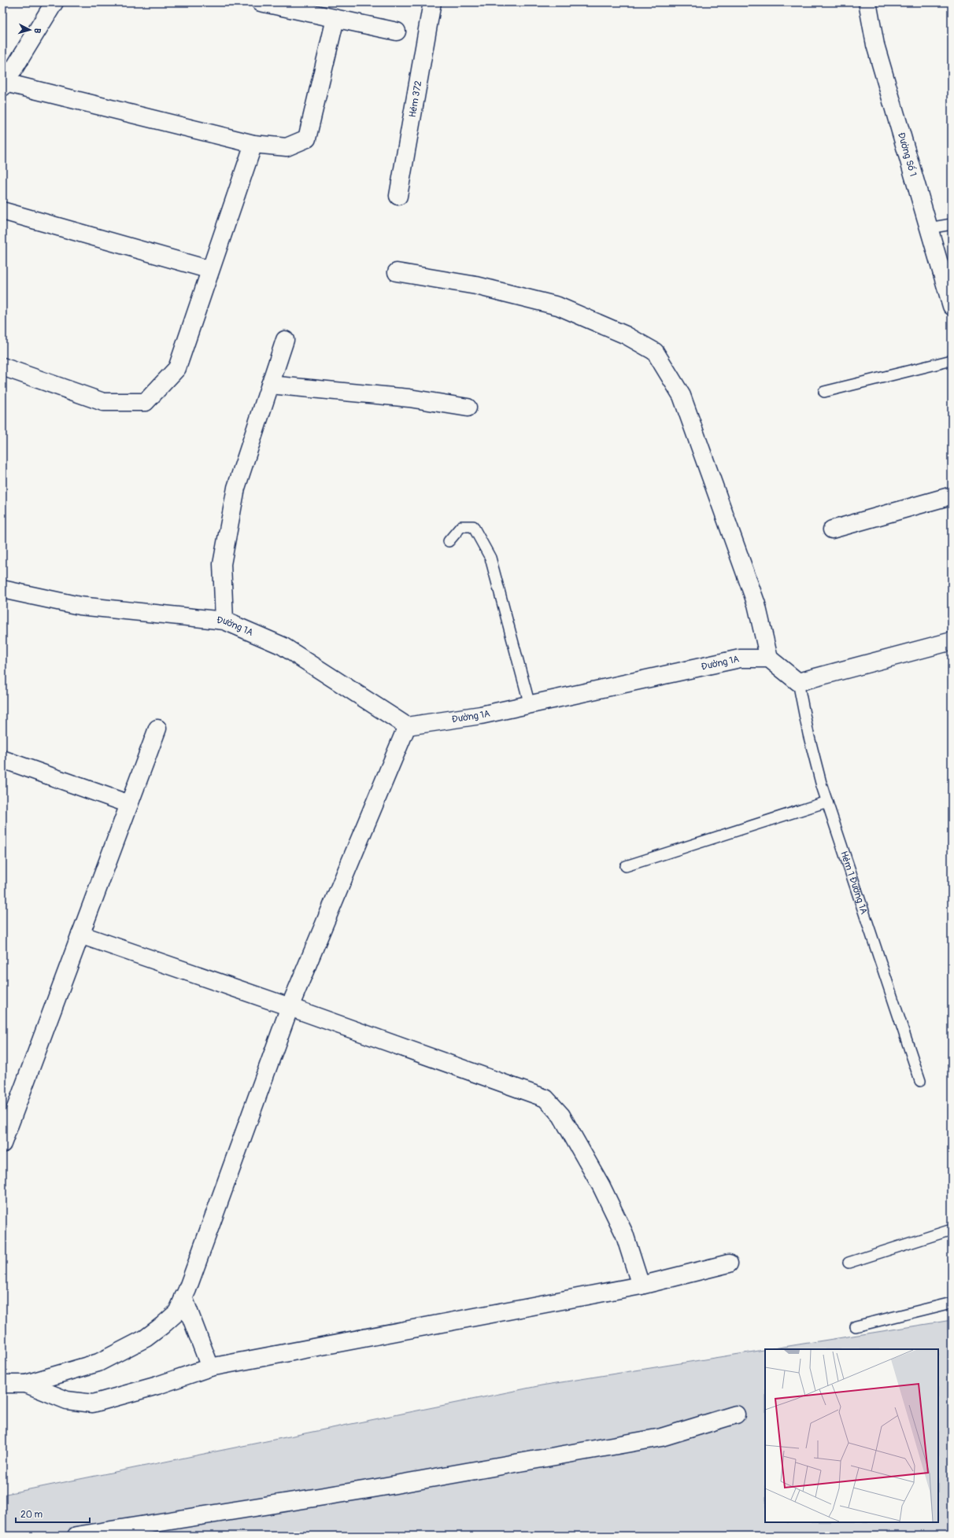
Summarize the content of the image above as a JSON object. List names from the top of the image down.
{
  "streets": {
    "street": ["Hẻm 372", "Đường Số 1", "Đường 1A"],
    "lane": ["Hẻm 1 Đường 1A"]
  },
  "scale_bar": "20 m",
  "north": "right"
}
